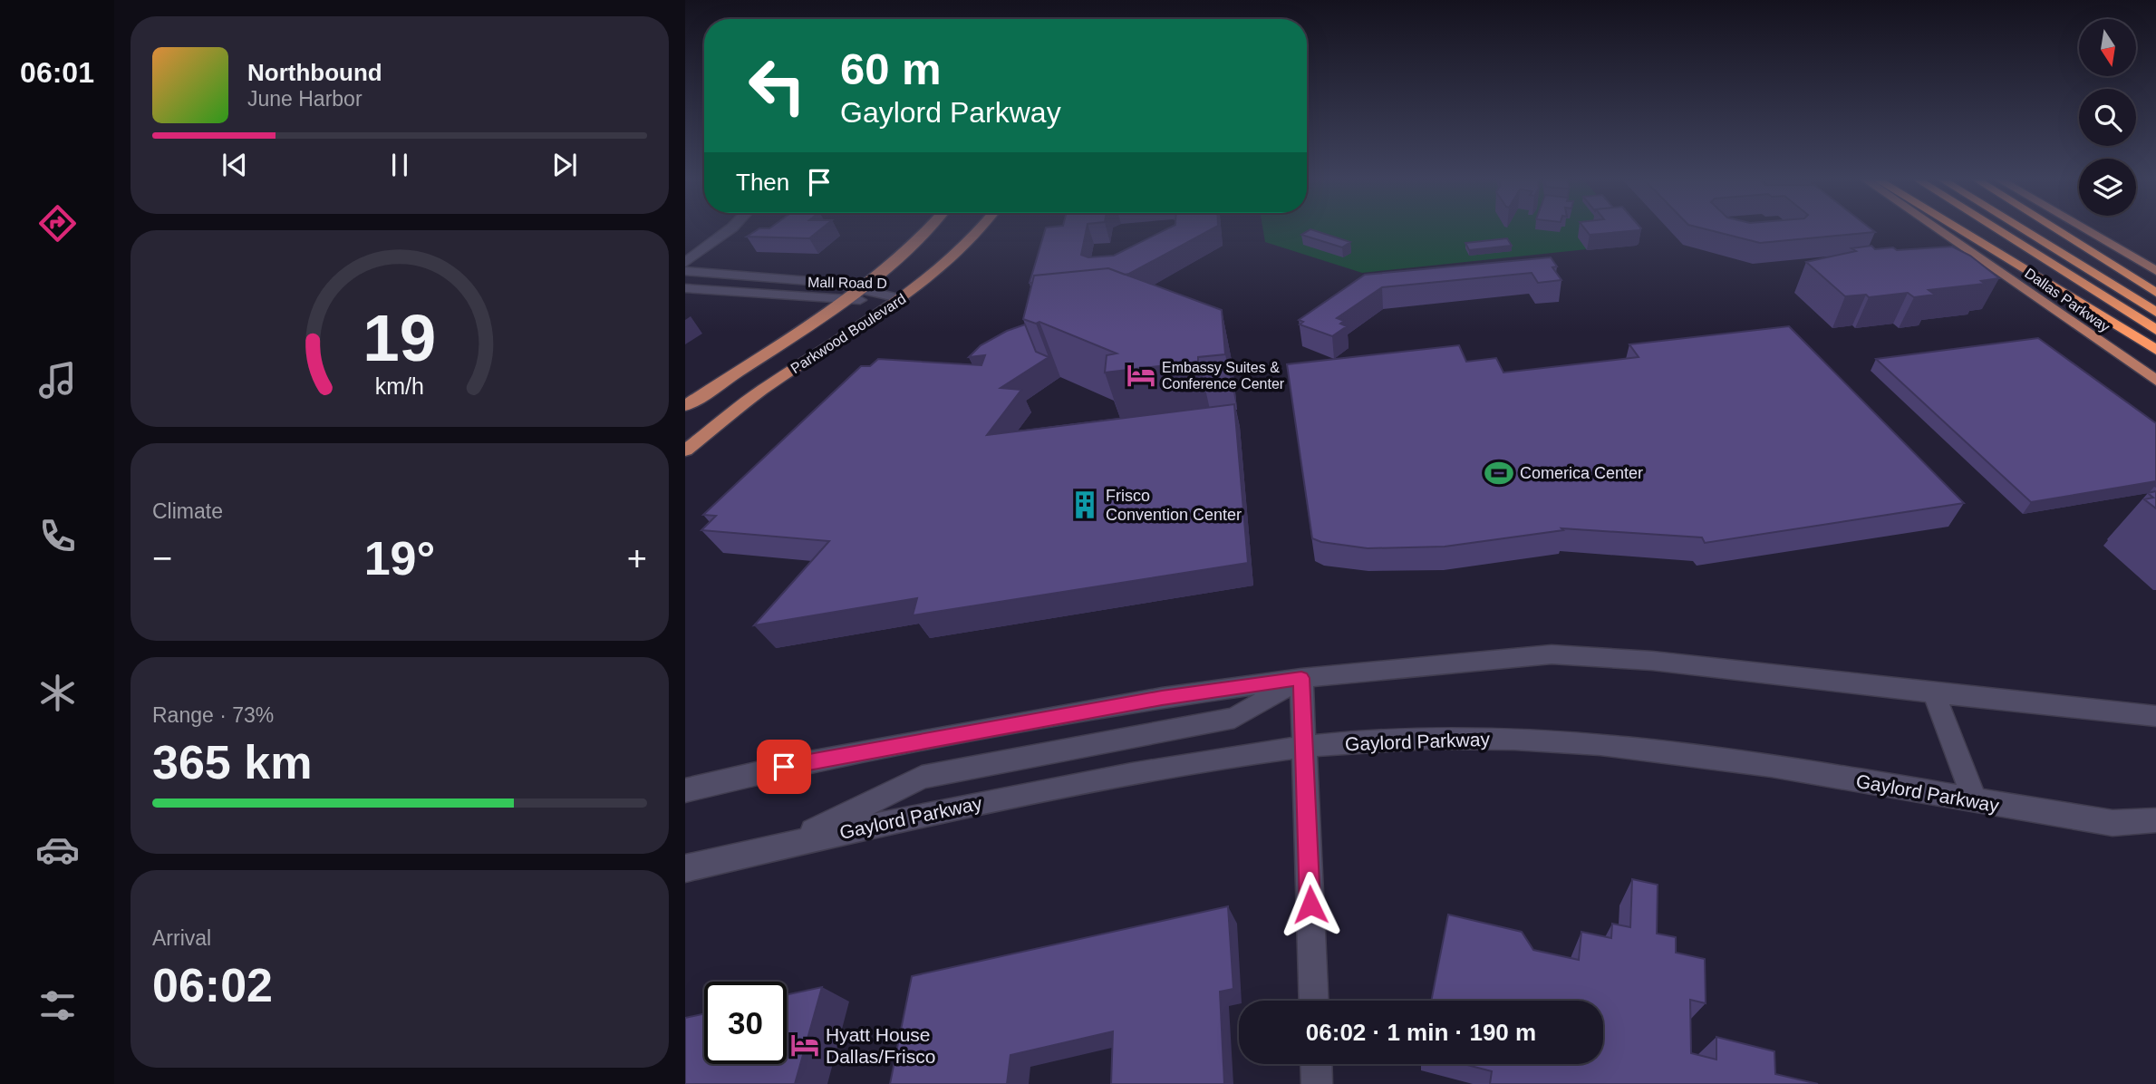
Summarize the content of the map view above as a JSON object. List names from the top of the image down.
{
  "streets": {
    "main road": ["Dallas Parkway", "Parkwood Boulevard"],
    "street": ["Mall Road D", "Gaylord Parkway"]
  },
  "crossings": [
    ["Mall Road D", "Parkwood Boulevard"]
  ],
  "places": {
    "hotel": ["Embassy Suites & Conference Center", "Hyatt House Dallas/Frisco"],
    "sports": ["Comerica Center"],
    "building": ["Frisco Convention Center"]
  },
  "north": "bottom",
  "page": {
    "tabs": "06:01",
    "turn": ["60 m", "Gaylord Parkway"],
    "song": ["Northbound", "June Harbor"],
    "then": "Then",
    "tile": [
      "Climate",
      ["Range · 73%", "365 km"],
      ["Arrival", "06:02"]
    ],
    "heat": ["−", "19°", "+"],
    "limit": "30",
    "trip": "06:02 · 1 min · 190 m",
    "gauge": ["19", "km/h"]
  }
}
